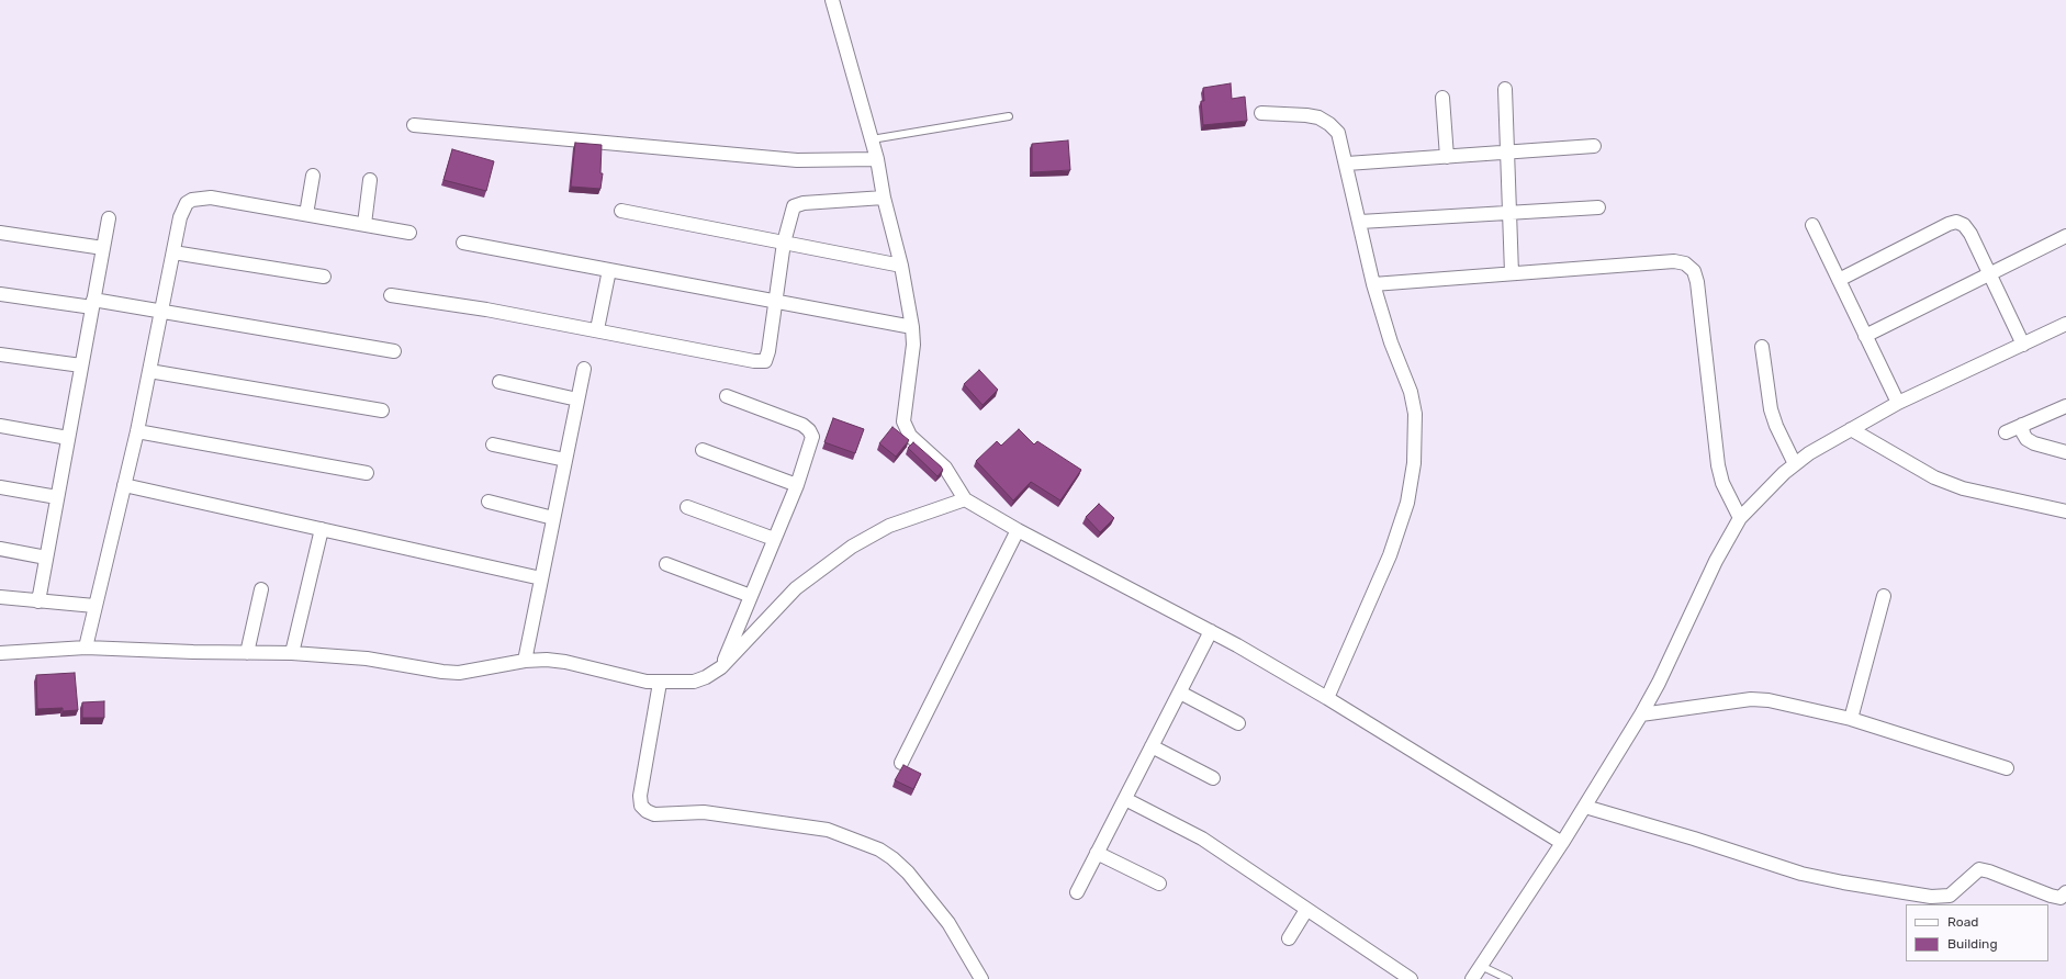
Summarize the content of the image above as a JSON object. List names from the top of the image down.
{
  "legend": ["Road", "Building"]
}
